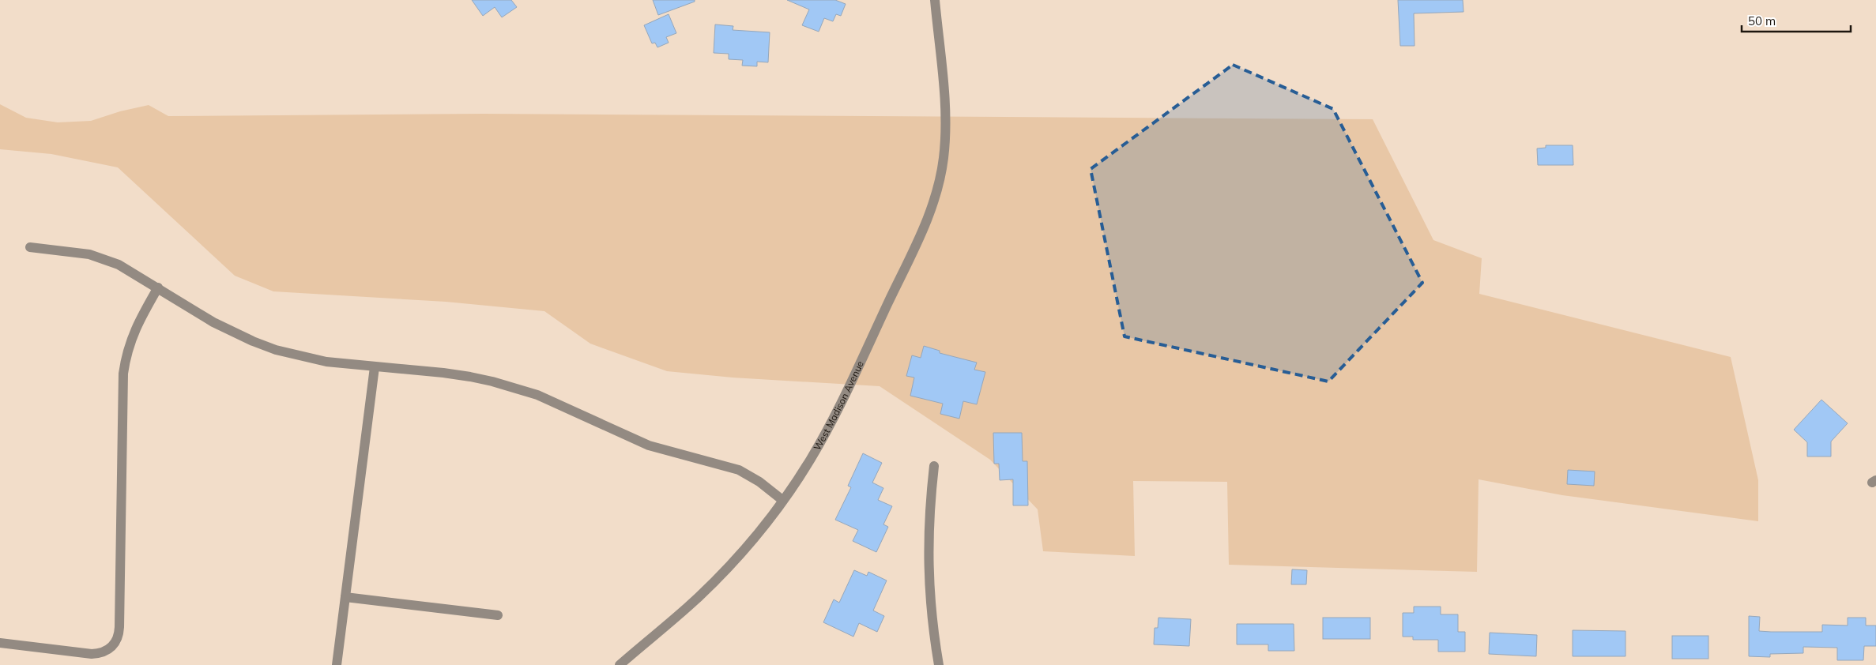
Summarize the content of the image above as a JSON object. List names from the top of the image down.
{
  "streets": {
    "street": ["West Madison Avenue"]
  },
  "scale_bar": "50 m"
}
